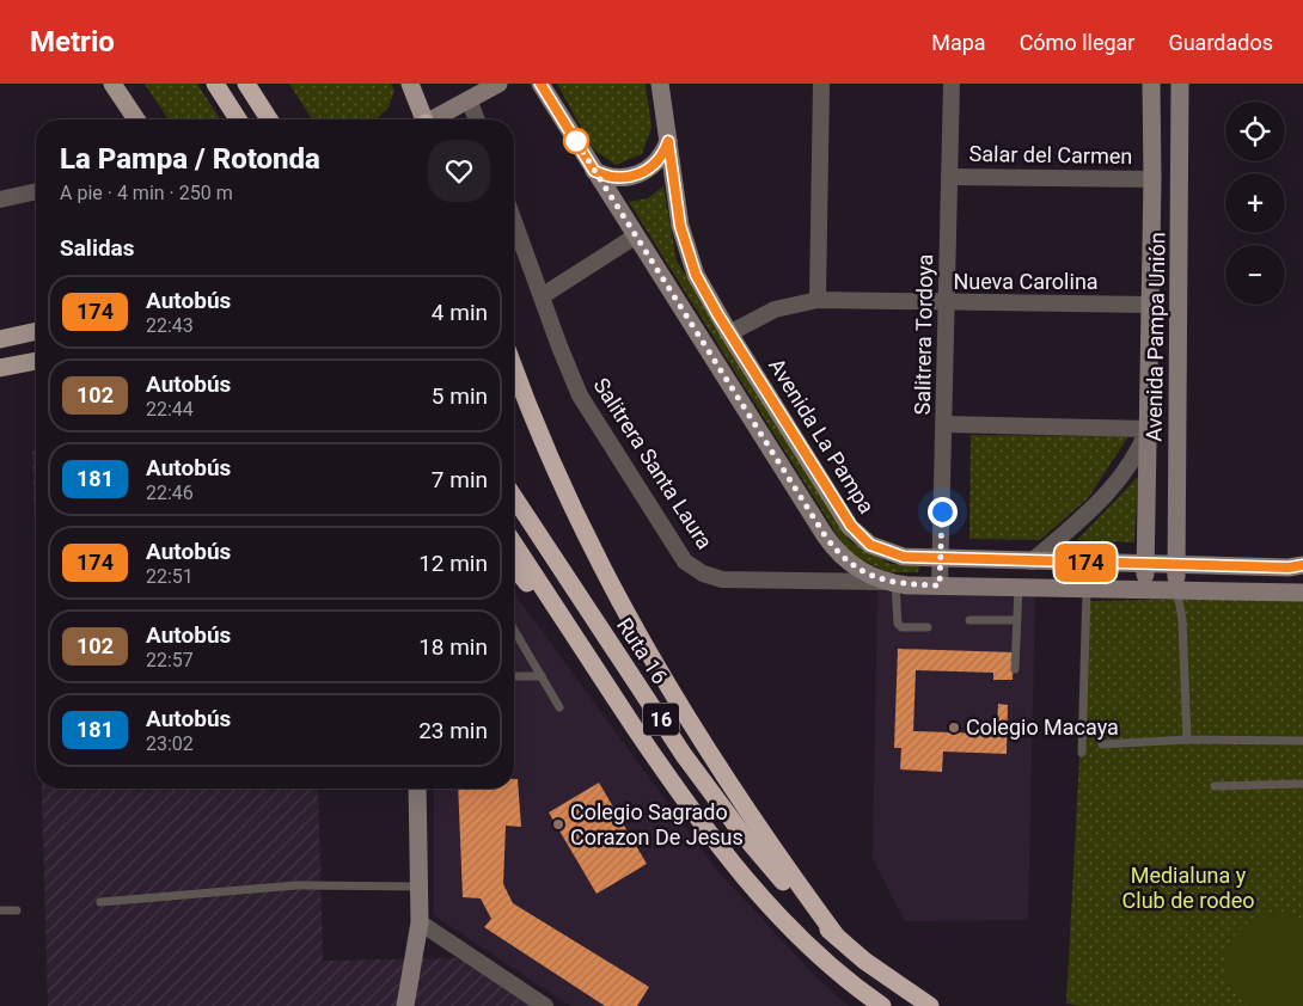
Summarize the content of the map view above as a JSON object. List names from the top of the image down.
{
  "streets": {
    "highway": ["Ruta 16", "16"],
    "street": [
      "Salar del Carmen",
      "Nueva Carolina",
      "Salitrera Tordoya",
      "Avenida Pampa Unión",
      "Avenida La Pampa",
      "Salitrera Santa Laura"
    ]
  },
  "crossings": [
    ["Salar del Carmen", "Salitrera Tordoya"],
    ["Salar del Carmen", "Avenida Pampa Unión"],
    ["Nueva Carolina", "Salitrera Tordoya"],
    ["Nueva Carolina", "Avenida Pampa Unión"],
    ["Nueva Carolina", "Avenida La Pampa"],
    ["Salitrera Tordoya", "Avenida La Pampa"],
    ["Avenida Pampa Unión", "Avenida La Pampa"]
  ],
  "parks": ["Medialuna y Club de rodeo"],
  "places": ["Colegio Macaya", "Colegio Sagrado Corazon De Jesus"],
  "lines": ["bus line 174"],
  "page": {
    "header": "Metrio",
    "nav": ["Mapa", "Cómo llegar", "Guardados"],
    "on_map": "174",
    "map_buttons": ["+", "−"],
    "heading": [
      ["La Pampa / Rotonda", "A pie · 4 min · 250 m"],
      "Salidas"
    ],
    "list": [
      {
        "mark": "174",
        "name": "Autobús",
        "note": "22:43",
        "value": "4 min"
      },
      {
        "mark": "102",
        "name": "Autobús",
        "note": "22:44",
        "value": "5 min"
      },
      {
        "mark": "181",
        "name": "Autobús",
        "note": "22:46",
        "value": "7 min"
      },
      {
        "mark": "174",
        "name": "Autobús",
        "note": "22:51",
        "value": "12 min"
      },
      {
        "mark": "102",
        "name": "Autobús",
        "note": "22:57",
        "value": "18 min"
      },
      {
        "mark": "181",
        "name": "Autobús",
        "note": "23:02",
        "value": "23 min"
      }
    ]
  }
}
